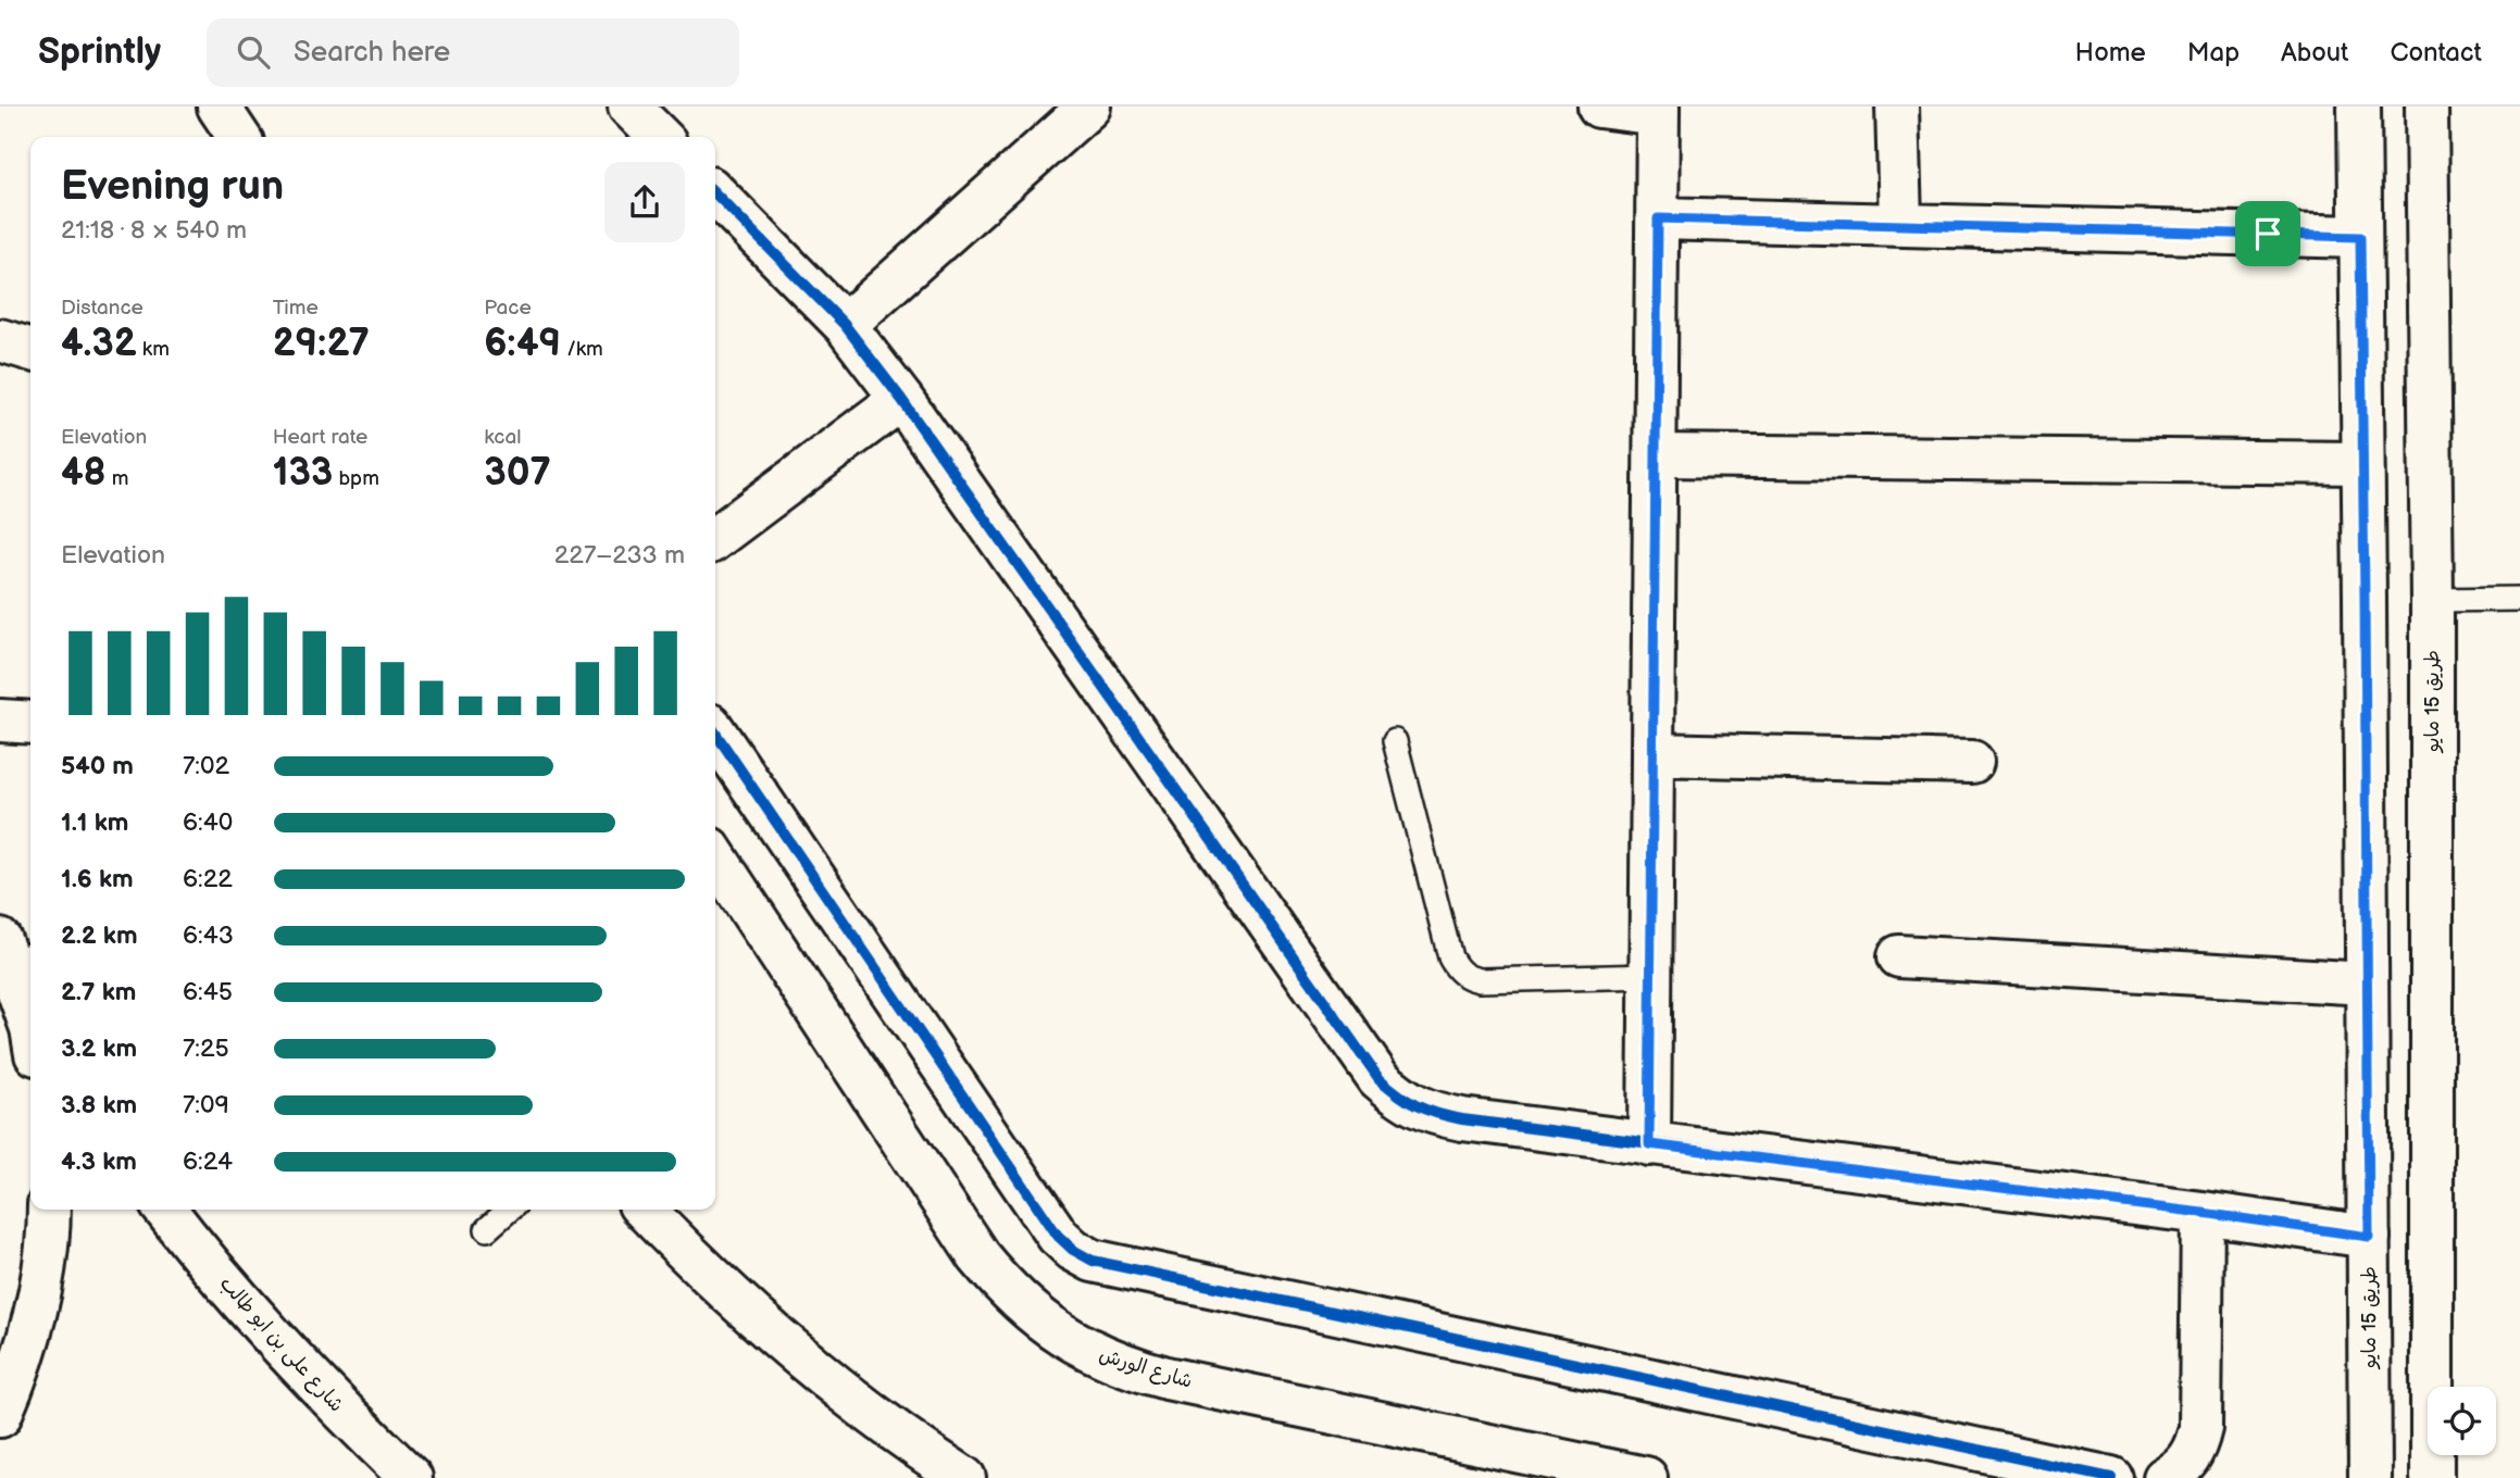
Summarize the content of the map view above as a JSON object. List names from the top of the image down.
{
  "streets": {
    "street": ["طريق 15 مايو", "شارع على بن ابو طالب", "شارع الورش"]
  },
  "page": {
    "header": "Sprintly",
    "search": "Search here",
    "nav": [
      "Home",
      "Map",
      "About",
      "Contact"
    ],
    "heading": ["Evening run", "21:18 · 8 × 540 m"],
    "stats": [
      ["Distance", "4.32 km"],
      ["Time", "29:27"],
      ["Pace", "6:49 /km"],
      ["Elevation", "48 m"],
      ["Heart rate", "133 bpm"],
      ["kcal", "307"]
    ],
    "chart": ["Elevation", "227–233 m"],
    "list": [
      {
        "name": "540 m",
        "note": "7:02"
      },
      {
        "name": "1.1 km",
        "note": "6:40"
      },
      {
        "name": "1.6 km",
        "note": "6:22"
      },
      {
        "name": "2.2 km",
        "note": "6:43"
      },
      {
        "name": "2.7 km",
        "note": "6:45"
      },
      {
        "name": "3.2 km",
        "note": "7:25"
      },
      {
        "name": "3.8 km",
        "note": "7:09"
      },
      {
        "name": "4.3 km",
        "note": "6:24"
      }
    ]
  }
}
